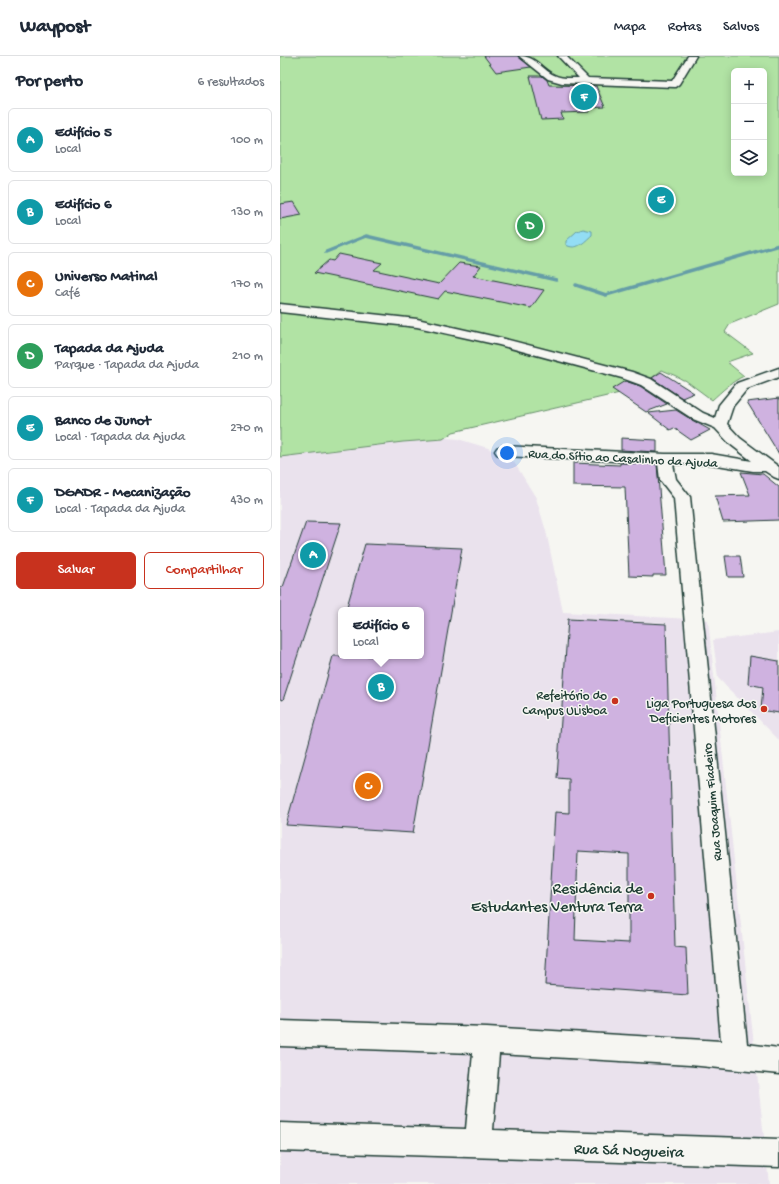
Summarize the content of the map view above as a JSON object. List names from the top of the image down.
{
  "streets": {
    "street": ["Rua do Sítio ao Casalinho da Ajuda", "Rua Joaquim Fiadeiro", "Rua Sá Nogueira"]
  },
  "crossings": [
    ["Rua do Sítio ao Casalinho da Ajuda", "Rua Joaquim Fiadeiro"]
  ],
  "places": ["Refeitório do Campus ULisboa", "Liga Portuguesa dos Deficientes Motores", "Residência de Estudantes Ventura Terra"],
  "page": {
    "header": "Waypost",
    "nav": ["Mapa", "Rotas", "Salvos"],
    "heading": ["Por perto", "6 resultados"],
    "map_buttons": ["+", "−"],
    "pins": [
      "F",
      "E",
      "D",
      "A",
      "B",
      "C"
    ],
    "list": [
      {
        "mark": "A",
        "name": "Edifício 5",
        "note": "Local",
        "value": "100 m"
      },
      {
        "mark": "B",
        "name": "Edifício 6",
        "note": "Local",
        "value": "130 m"
      },
      {
        "mark": "C",
        "name": "Universo Matinal",
        "note": "Café",
        "value": "170 m"
      },
      {
        "mark": "D",
        "name": "Tapada da Ajuda",
        "note": "Parque · Tapada da Ajuda",
        "value": "210 m"
      },
      {
        "mark": "E",
        "name": "Banco de Junot",
        "note": "Local · Tapada da Ajuda",
        "value": "270 m"
      },
      {
        "mark": "F",
        "name": "DGADR - Mecanização",
        "note": "Local · Tapada da Ajuda",
        "value": "430 m"
      }
    ],
    "buttons": ["Salvar", "Compartilhar"],
    "popup": ["Edifício 6", "Local"]
  }
}
